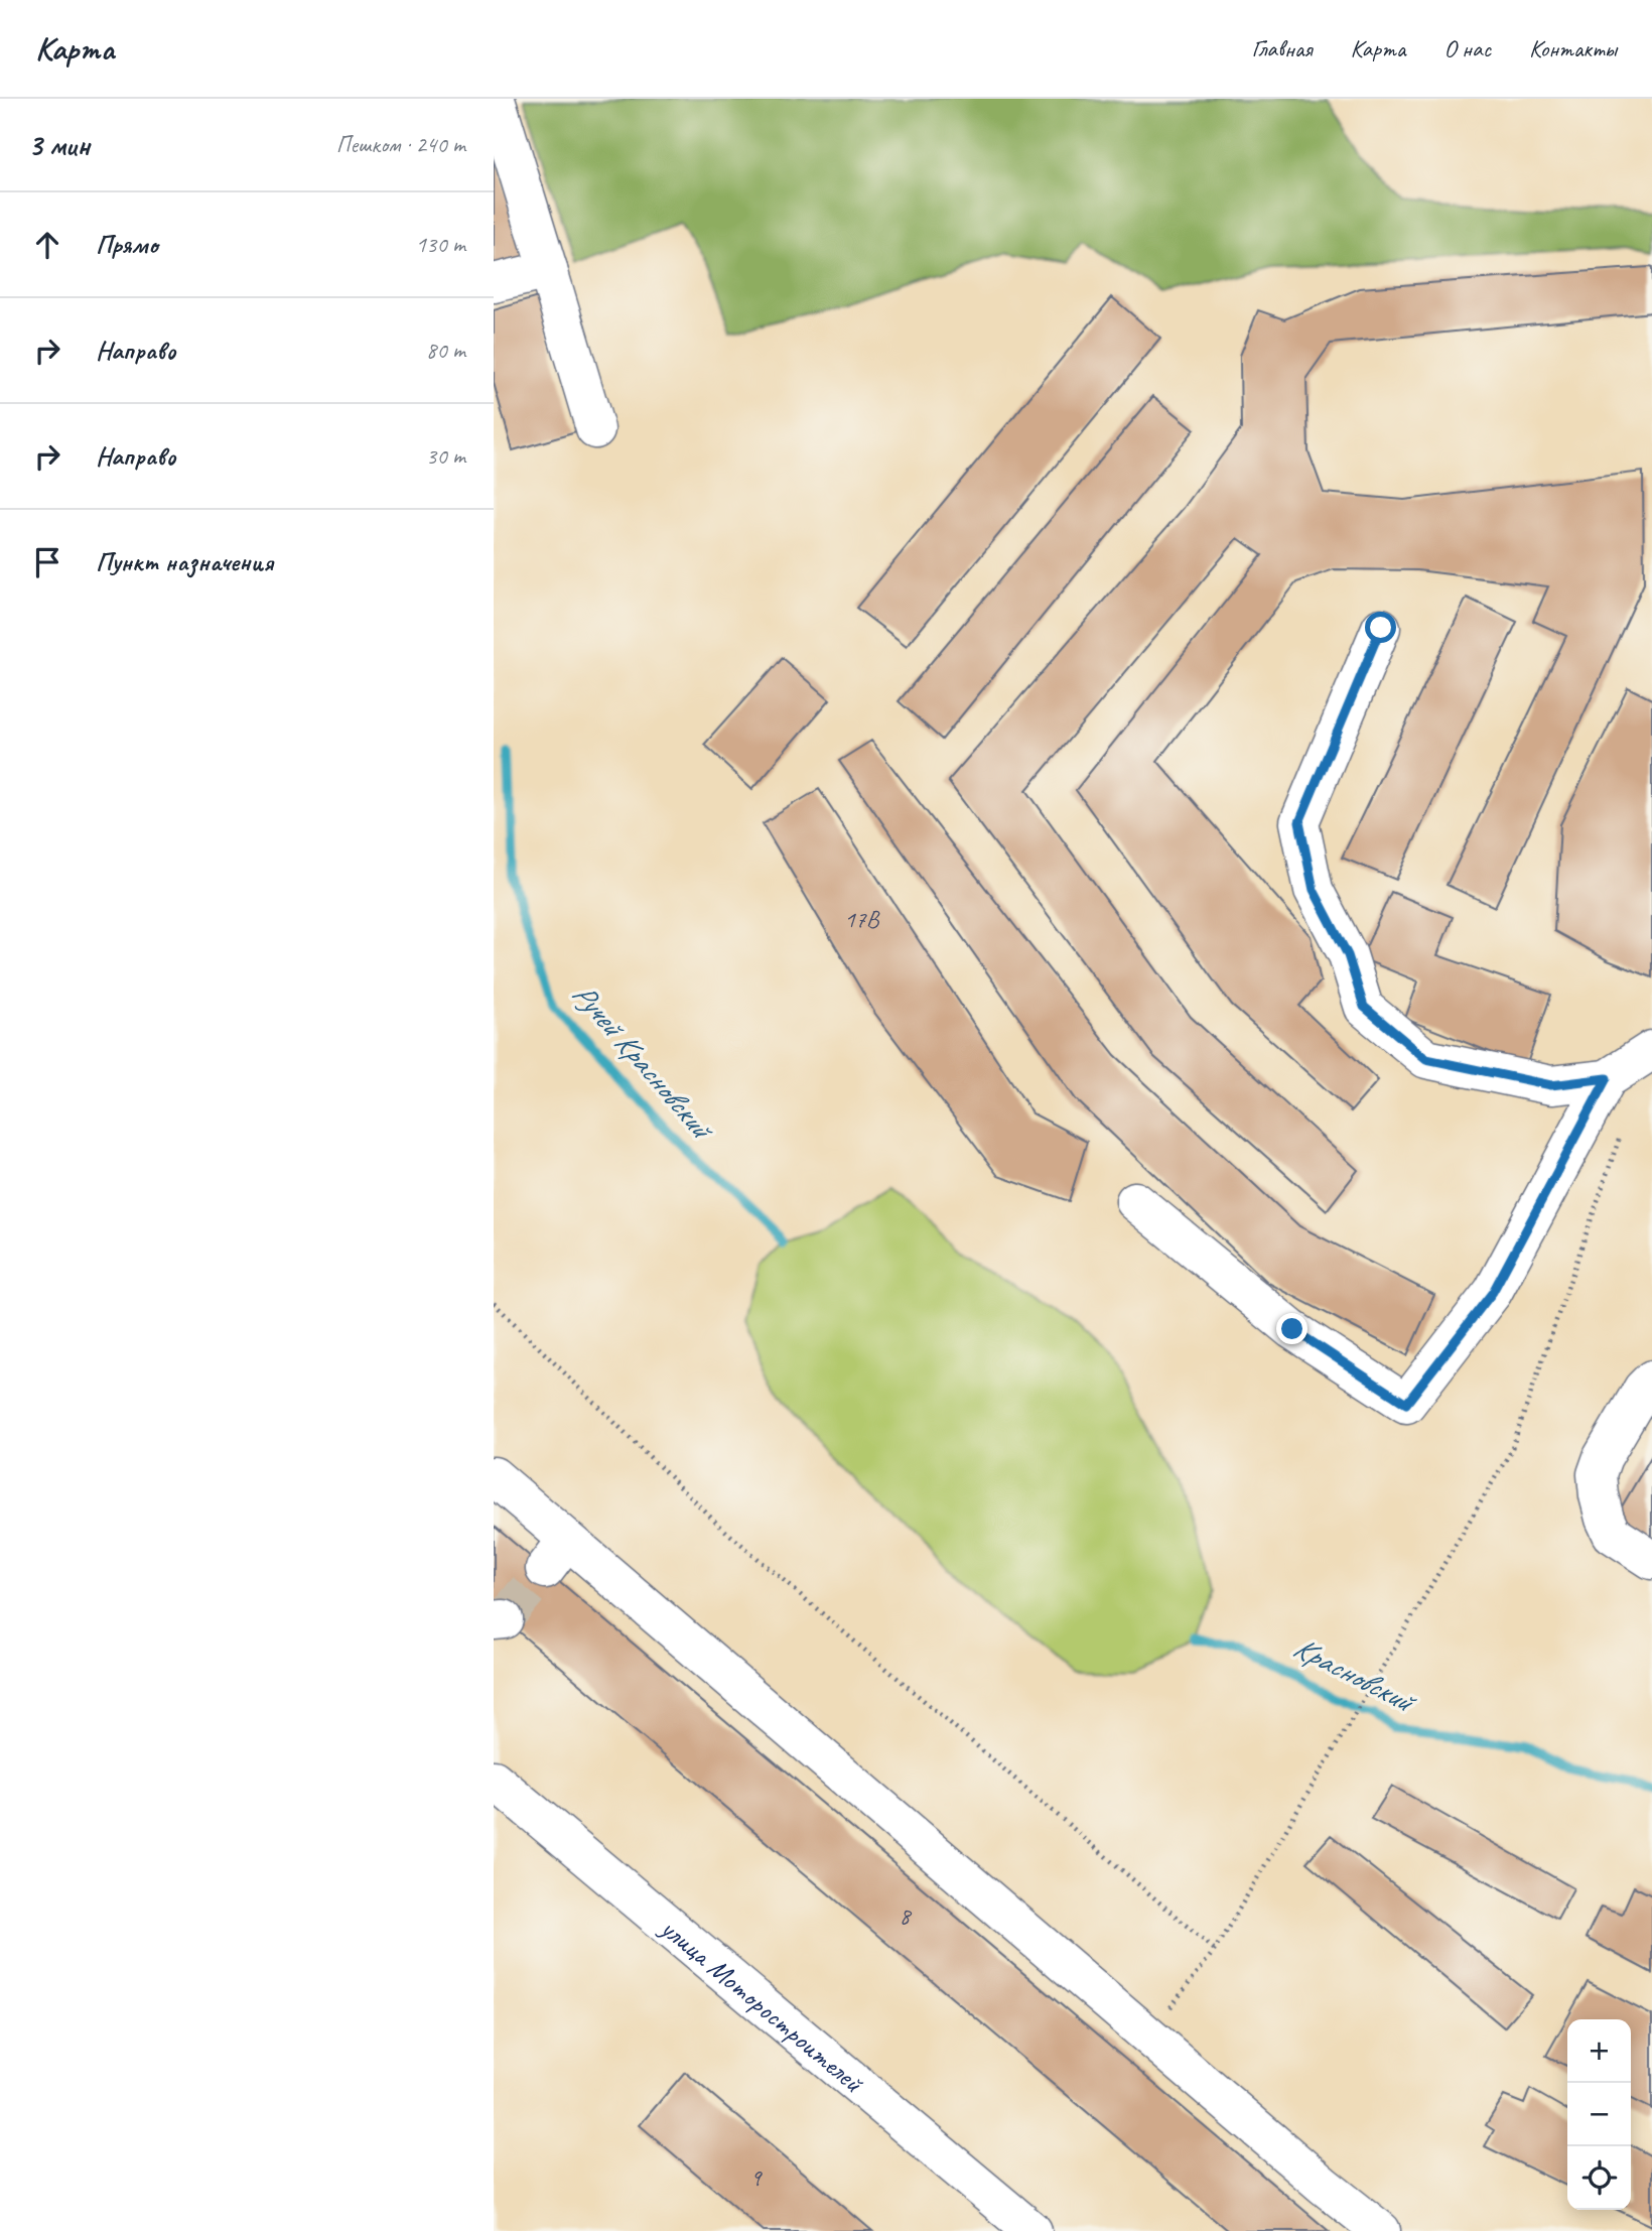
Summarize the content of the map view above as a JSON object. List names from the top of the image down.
{
  "streets": {
    "street": ["улица Моторостроителей"]
  },
  "water": ["Ручей Красновский", "Красновский"],
  "house_numbers": ["17В", "8", "9"],
  "page": {
    "header": "Карта",
    "nav": [
      "Главная",
      "Карта",
      "О нас",
      "Контакты"
    ],
    "heading": ["3 мин", "Пешком · 240 m"],
    "list": [
      ["Прямо", "130 m"],
      ["Направо", "80 m"],
      ["Направо", "30 m"],
      "Пункт назначения"
    ],
    "map_buttons": ["+", "−"]
  }
}
